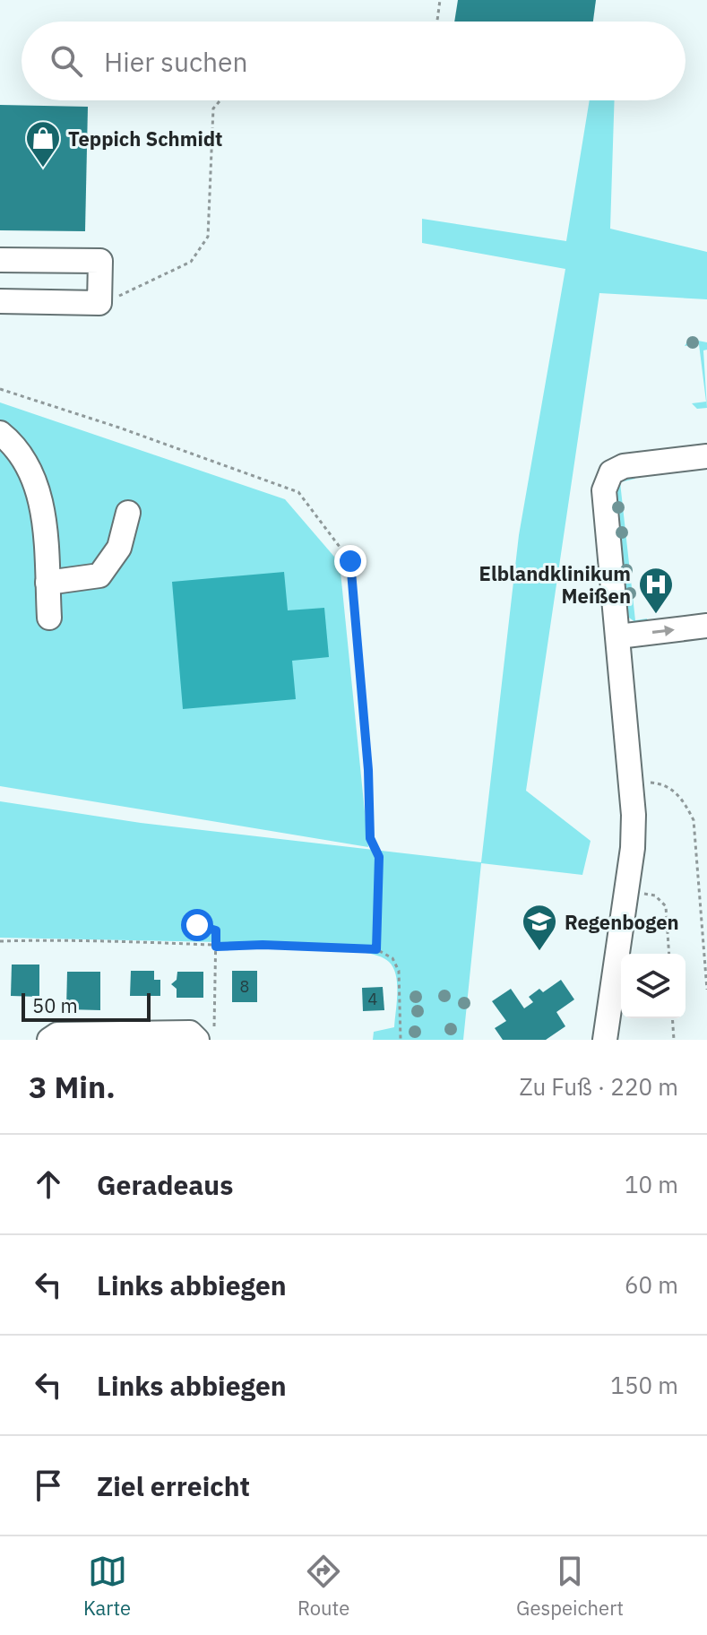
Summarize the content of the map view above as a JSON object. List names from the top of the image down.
{
  "places": {
    "shop": ["Teppich Schmidt"],
    "hospital": ["Elblandklinikum Meißen"],
    "school or university": ["Regenbogen"]
  },
  "house_numbers": ["8", "4"],
  "scale_bar": "50 m",
  "page": {
    "search": "Hier suchen",
    "scale": "50 m",
    "heading": ["3 Min.", "Zu Fuß · 220 m"],
    "list": [
      ["Geradeaus", "10 m"],
      ["Links abbiegen", "60 m"],
      ["Links abbiegen", "150 m"],
      "Ziel erreicht"
    ],
    "nav": ["Karte", "Route", "Gespeichert"]
  }
}
